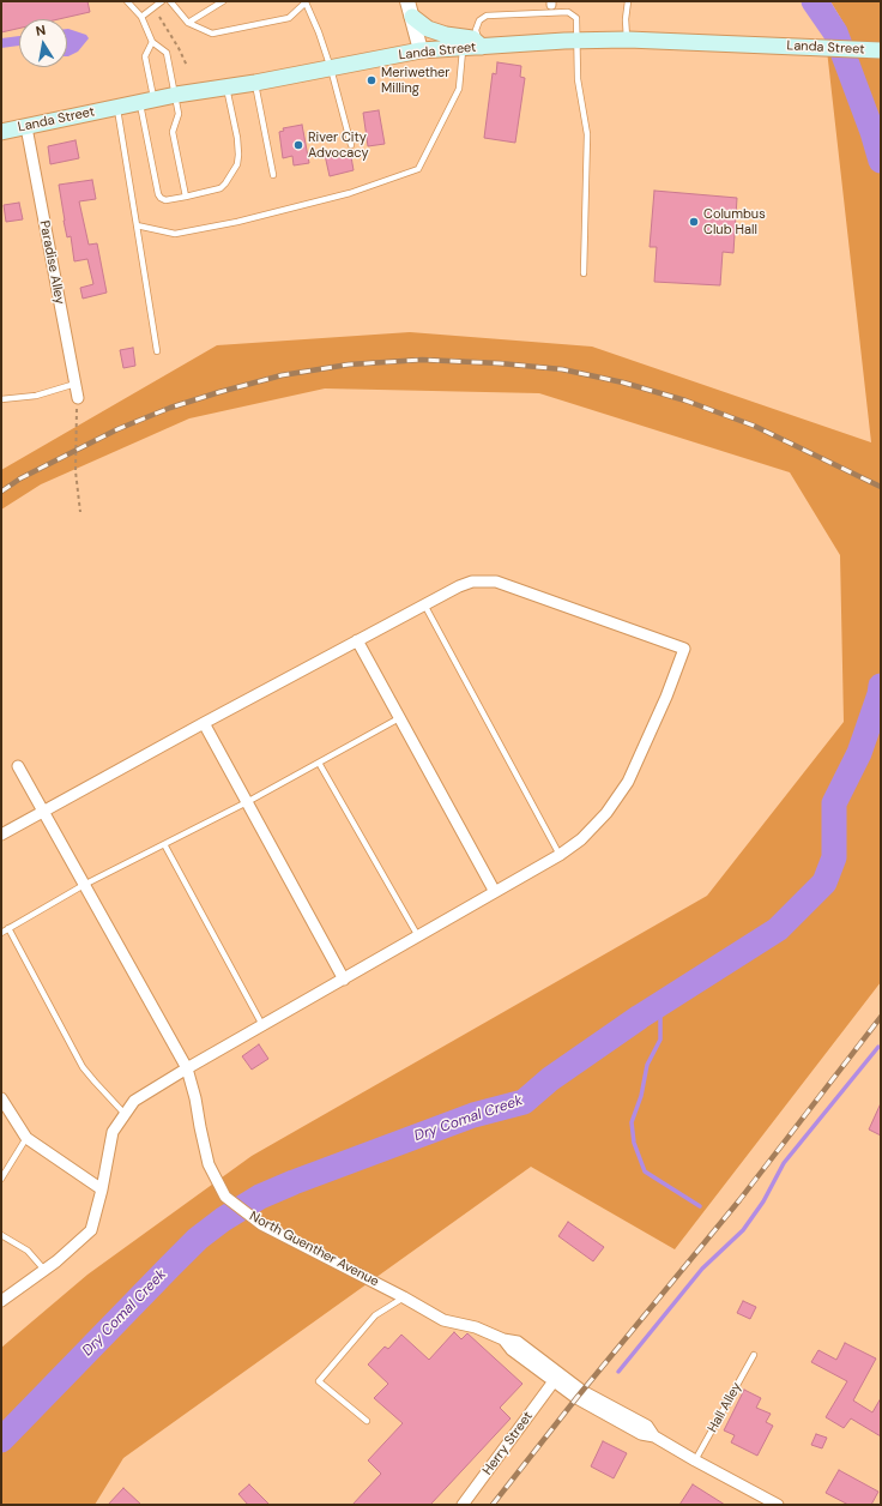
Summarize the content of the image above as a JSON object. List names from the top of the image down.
{
  "streets": {
    "main road": ["Landa Street"],
    "street": ["Paradise Alley", "North Guenther Avenue", "Herry Street"],
    "lane": ["Hall Alley"]
  },
  "crossings": [
    ["Landa Street", "Paradise Alley"],
    ["North Guenther Avenue", "Hall Alley"],
    ["North Guenther Avenue", "Herry Street"]
  ],
  "water": ["Dry Comal Creek"],
  "places": ["Meriwether Milling", "River City Advocacy", "Columbus Club Hall"],
  "north": "top"
}
